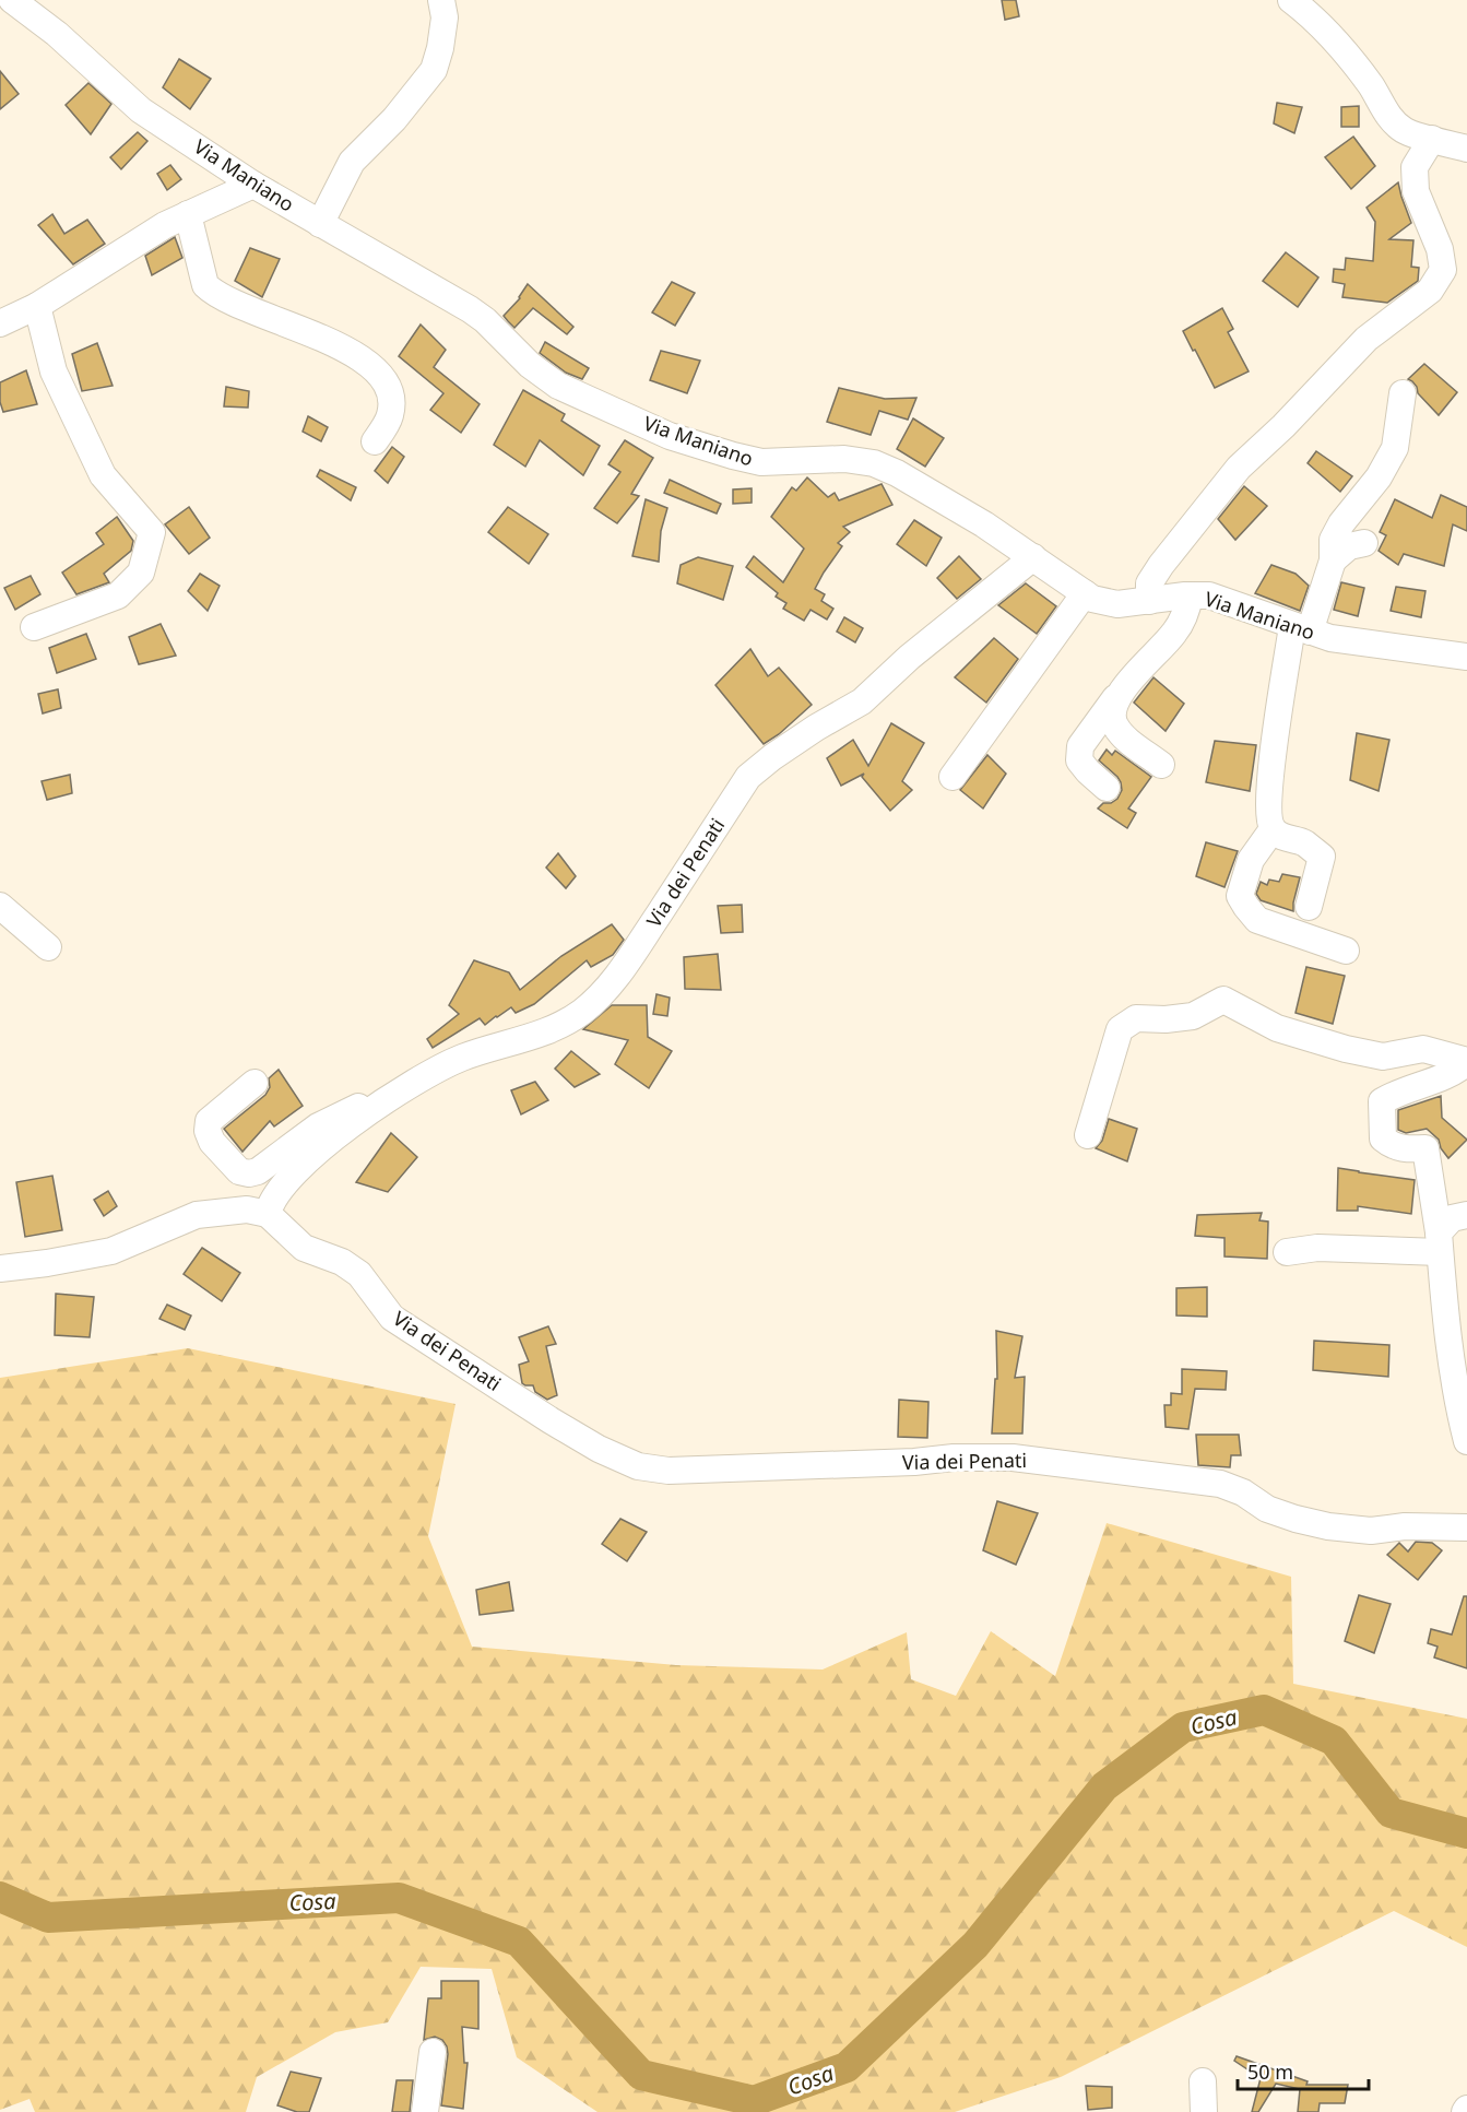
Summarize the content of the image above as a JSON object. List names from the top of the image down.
{
  "streets": {
    "street": ["Via Maniano", "Via dei Penati"]
  },
  "crossings": [
    ["Via Maniano", "Via dei Penati"]
  ],
  "water": ["Cosa"],
  "scale_bar": "50 m"
}
